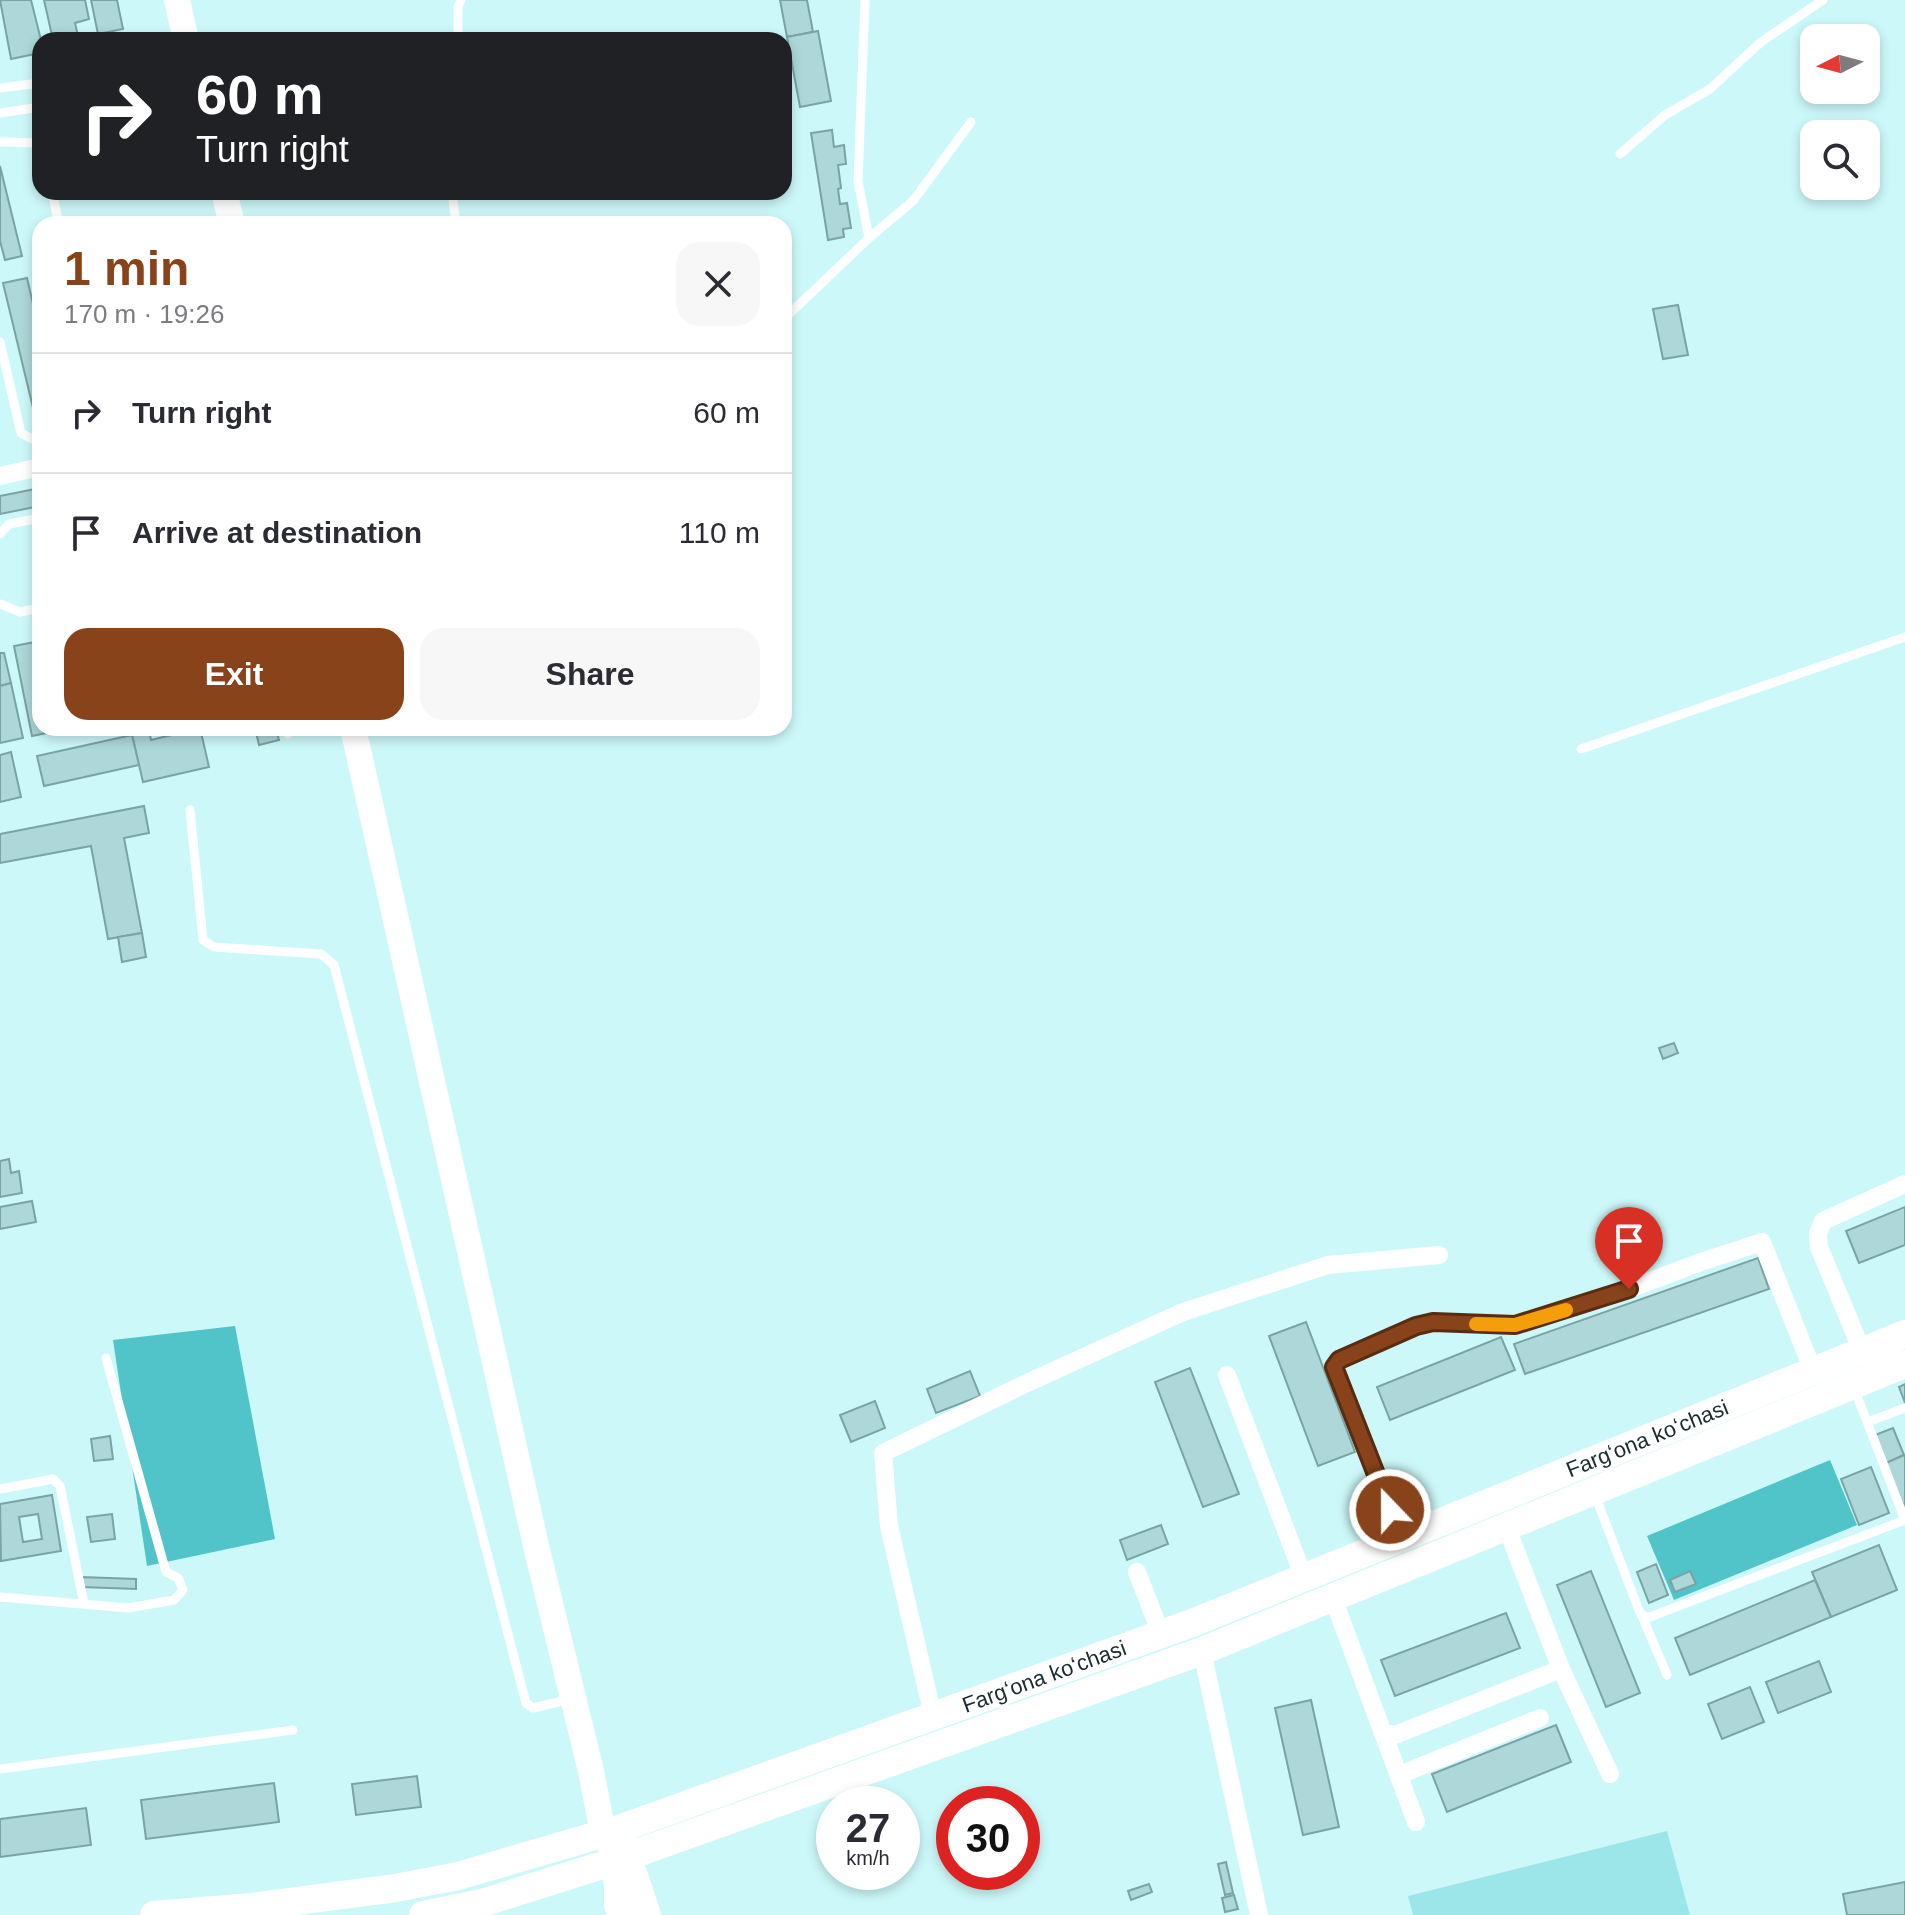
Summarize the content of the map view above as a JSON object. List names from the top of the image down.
{
  "streets": {
    "main road": ["Fargʻona koʻchasi"]
  },
  "north": "left",
  "page": {
    "turn": ["60 m", "Turn right"],
    "heading": ["1 min", "170 m · 19:26"],
    "list": [
      {
        "name": "Turn right",
        "value": "60 m"
      },
      {
        "name": "Arrive at destination",
        "value": "110 m"
      }
    ],
    "buttons": ["Exit", "Share"],
    "speed": "27 km/h",
    "limit": "30"
  }
}
